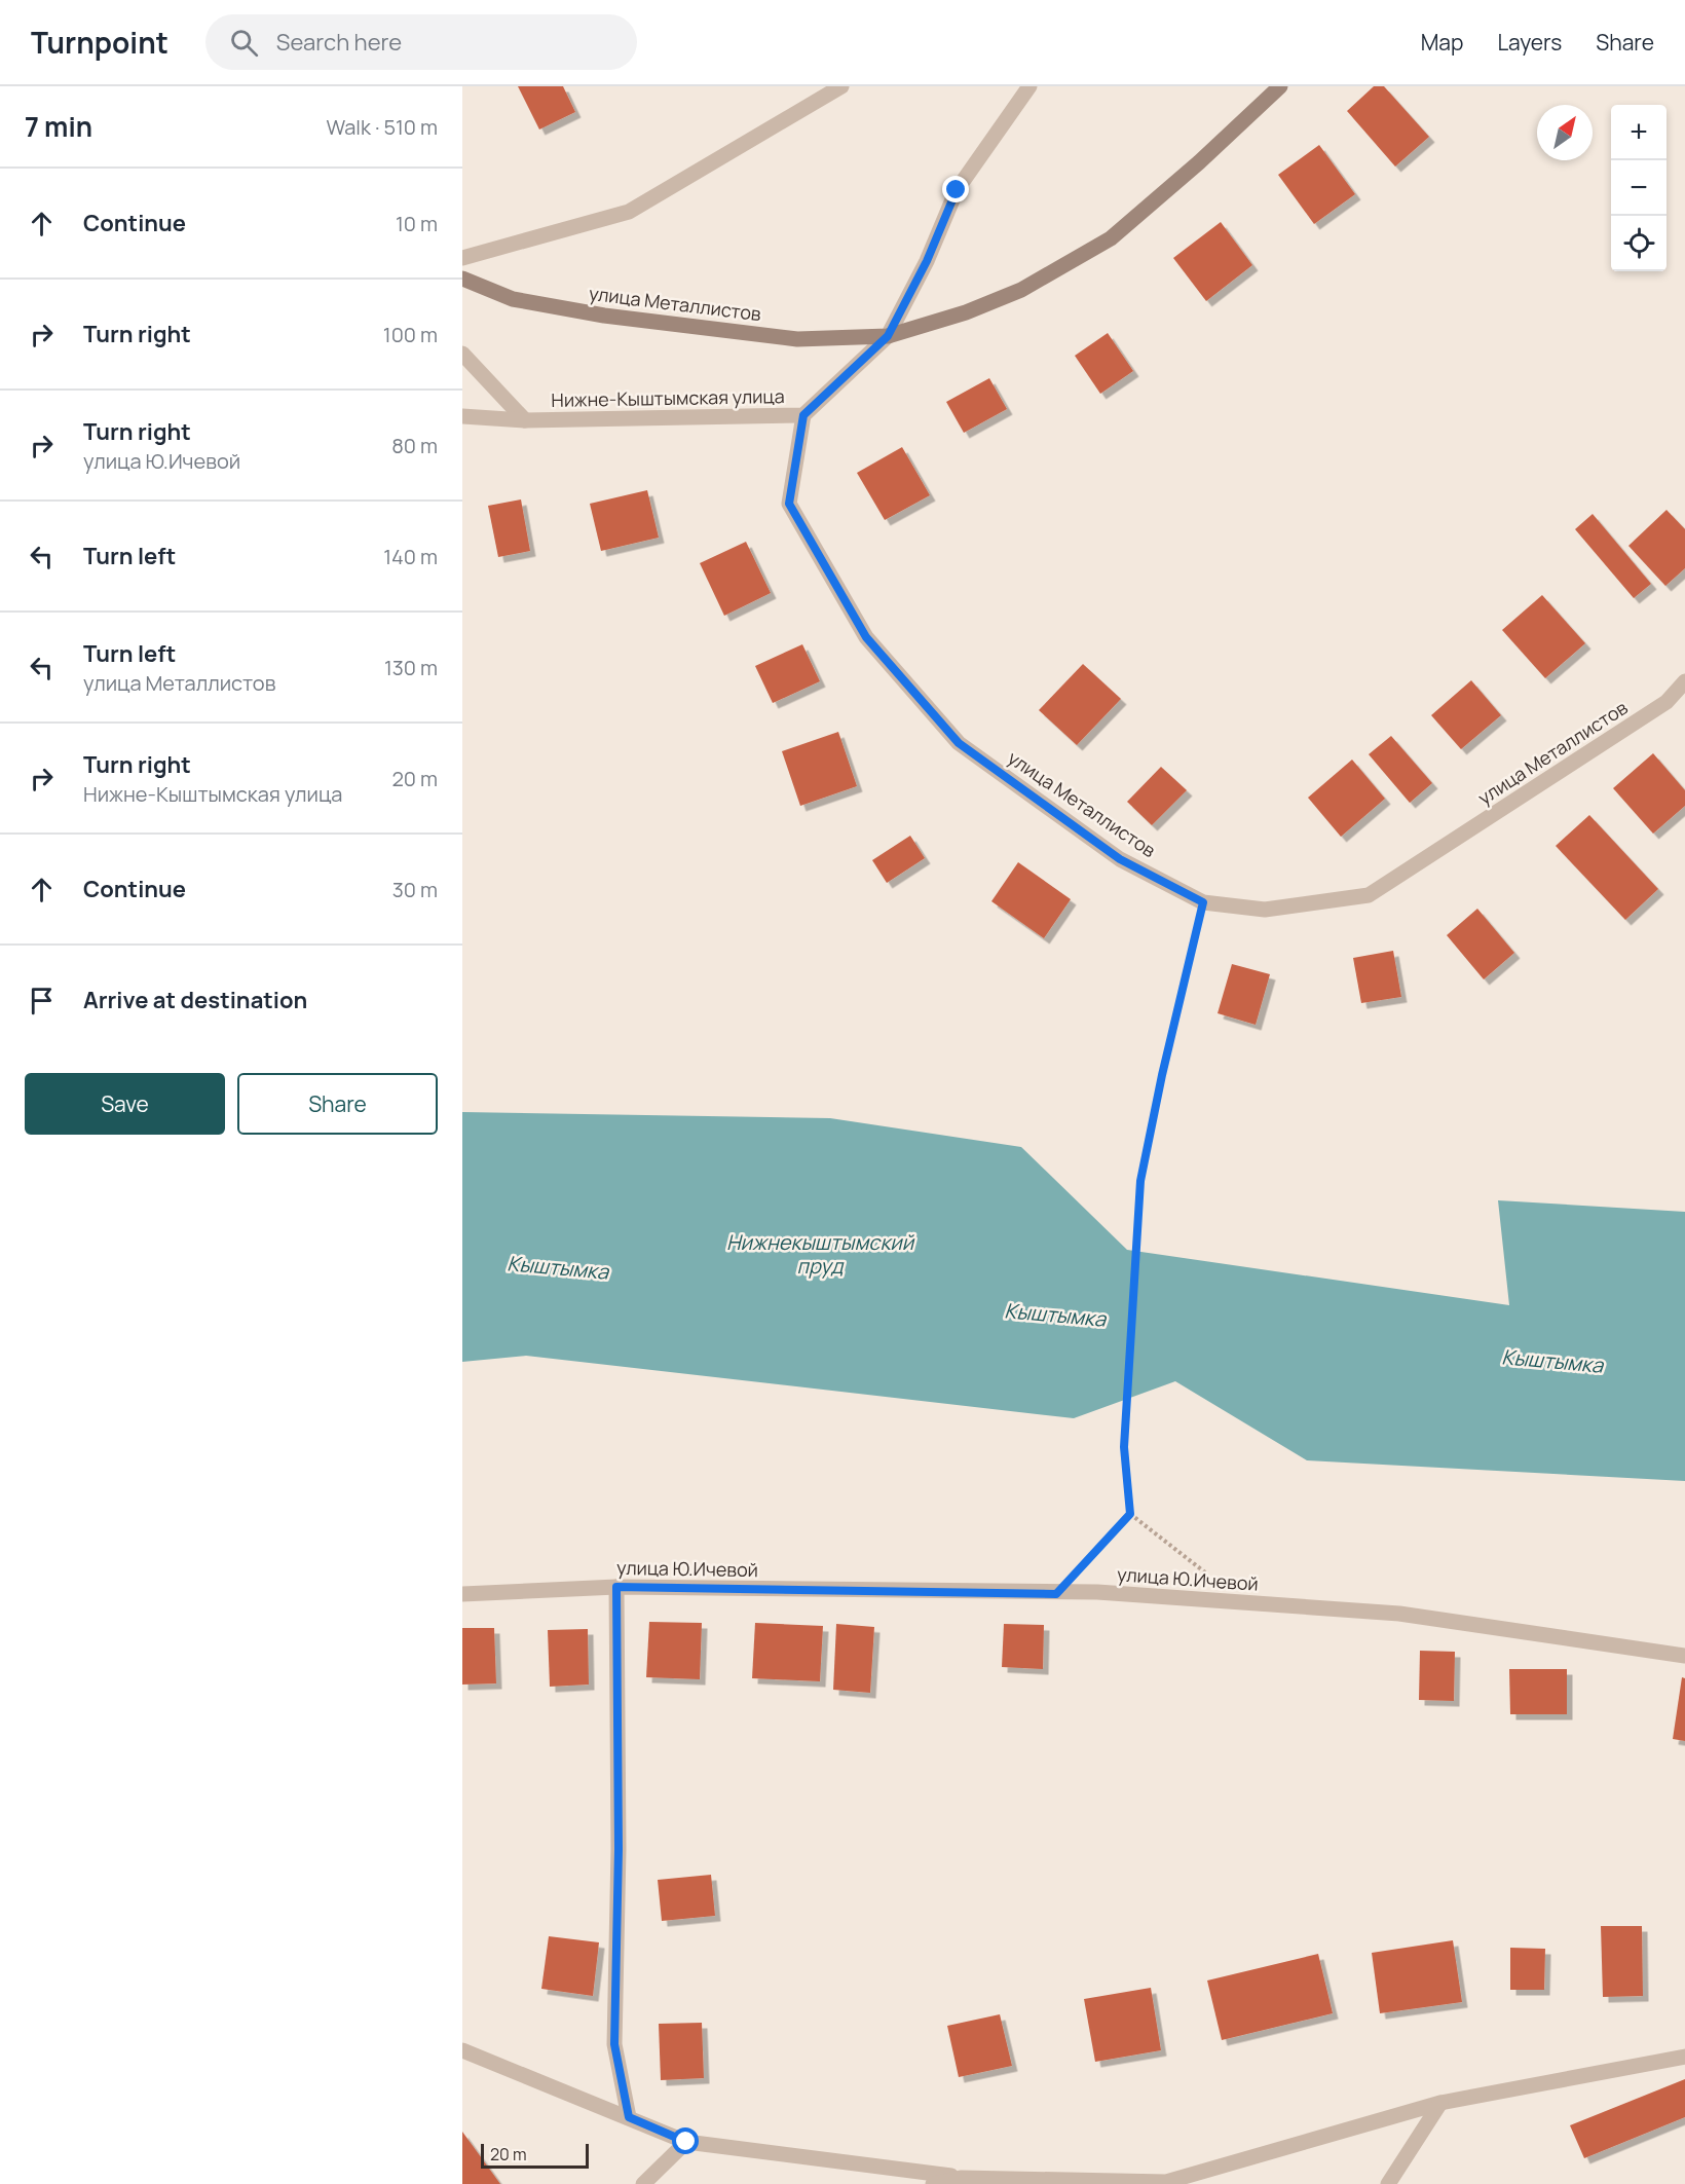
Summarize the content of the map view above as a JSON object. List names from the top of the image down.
{
  "streets": {
    "main road": ["улица Металлистов", "Нижне-Кыштымская улица"],
    "street": ["улица Ю.Ичевой"]
  },
  "crossings": [
    ["улица Металлистов", "Нижне-Кыштымская улица"]
  ],
  "water": ["Нижнекыштымский пруд", "Кыштымка"],
  "scale_bar": "20 m",
  "north": "top right",
  "page": {
    "header": "Turnpoint",
    "search": "Search here",
    "nav": ["Map", "Layers", "Share"],
    "heading": ["7 min", "Walk · 510 m"],
    "map_buttons": ["+", "−"],
    "list": [
      ["Continue", "10 m"],
      ["Turn right", "100 m"],
      ["Turn right", "улица Ю.Ичевой", "80 m"],
      ["Turn left", "140 m"],
      ["Turn left", "улица Металлистов", "130 m"],
      ["Turn right", "Нижне-Кыштымская улица", "20 m"],
      ["Continue", "30 m"],
      "Arrive at destination"
    ],
    "buttons": ["Save", "Share"],
    "scale": "20 m"
  }
}
